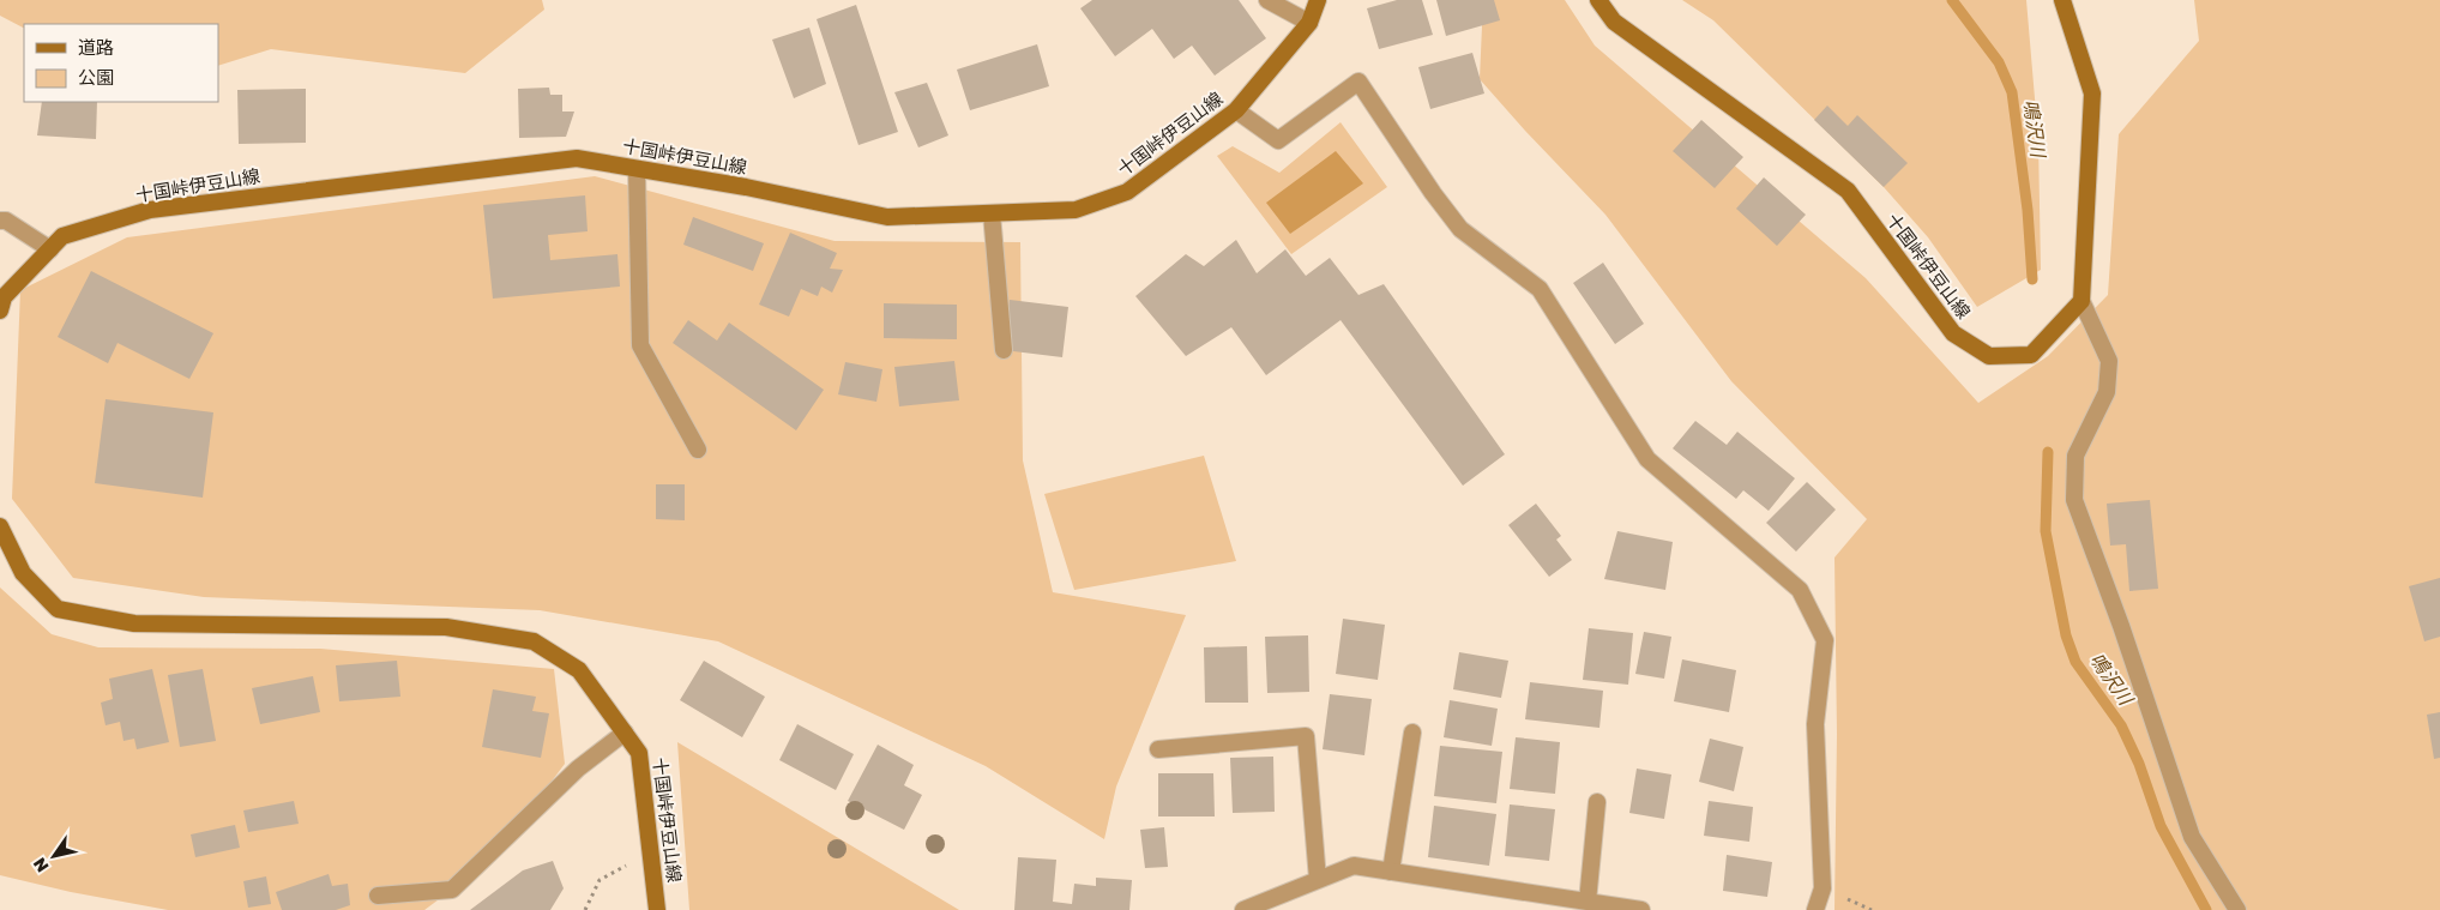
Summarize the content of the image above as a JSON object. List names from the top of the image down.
{
  "streets": {
    "main road": ["十国峠伊豆山線"]
  },
  "water": ["鳴沢川"],
  "legend": ["道路", "公園"],
  "north": "bottom left"
}
